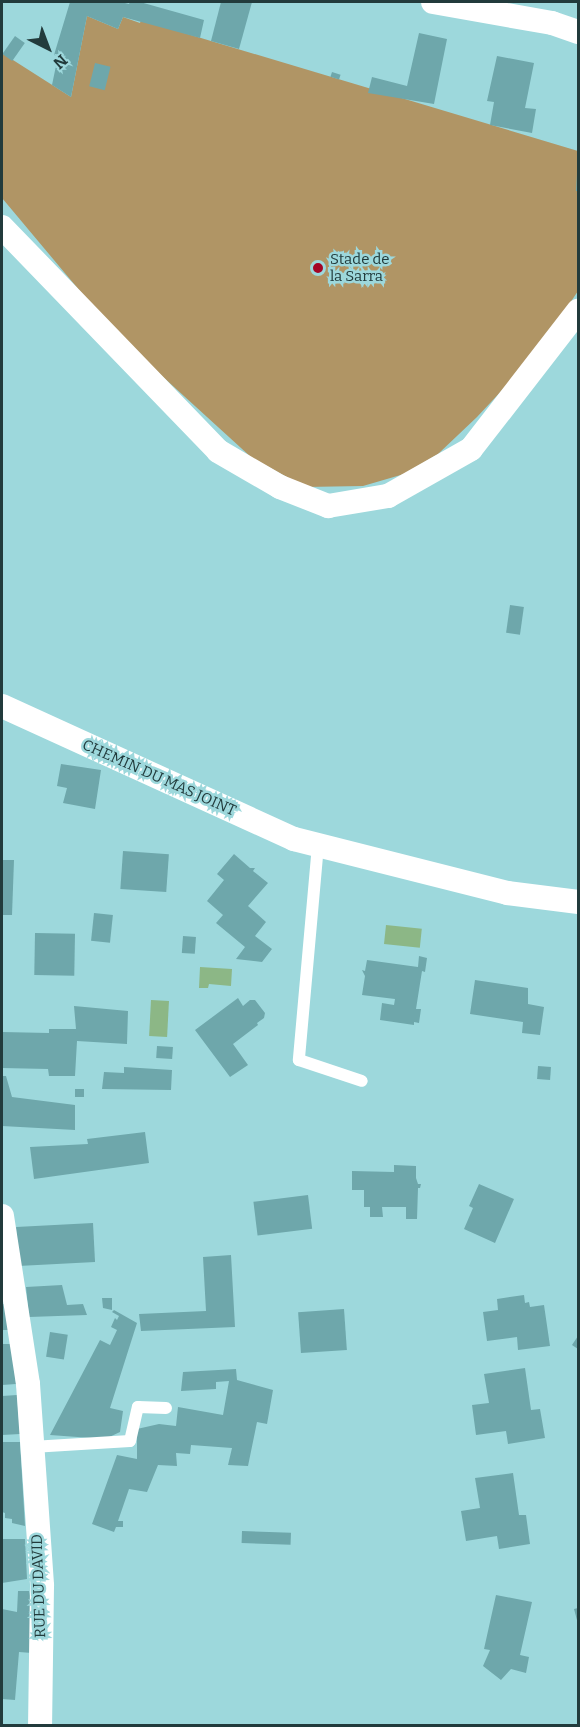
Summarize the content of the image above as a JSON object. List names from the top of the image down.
{
  "streets": {
    "street": ["CHEMIN DU MAS JOINT", "RUE DU DAVID"]
  },
  "places": ["Stade de la Sarra"],
  "north": "bottom right"
}
